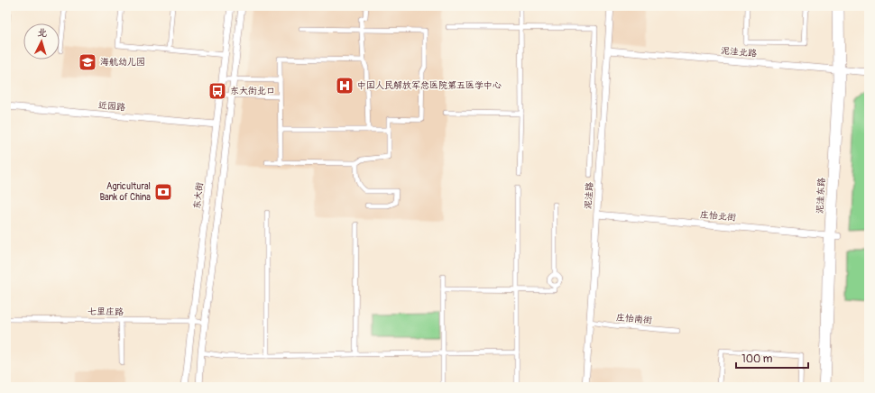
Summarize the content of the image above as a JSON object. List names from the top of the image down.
{
  "streets": {
    "main road": [
      "泥洼北路",
      "近园路",
      "东大街",
      "泥洼路",
      "泥洼东路",
      "庄怡北街"
    ],
    "street": ["七里庄路", "庄怡南街"]
  },
  "crossings": [
    ["泥洼北路", "泥洼路"],
    ["泥洼北路", "泥洼东路"],
    ["近园路", "东大街"],
    ["东大街", "七里庄路"],
    ["泥洼路", "庄怡北街"],
    ["泥洼路", "庄怡南街"],
    ["泥洼东路", "庄怡北街"]
  ],
  "places": {
    "school or university": ["海航幼儿园"],
    "hospital": ["中国人民解放军总医院第五医学中心"],
    "bus stop": ["东大街北口"],
    "bank": ["Agricultural Bank of China"]
  },
  "scale_bar": "100 m",
  "north": "top"
}
